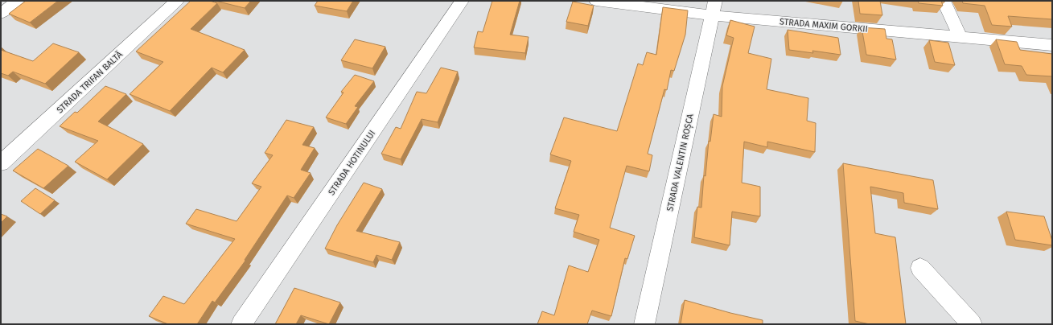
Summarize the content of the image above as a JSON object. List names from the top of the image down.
{
  "streets": {
    "street": [
      "STRADA MAXIM GORKII",
      "STRADA TRIFAN BALTĂ",
      "STRADA HOTINULUI",
      "STRADA VALENTIN ROȘCA"
    ]
  },
  "crossings": [
    ["STRADA MAXIM GORKII", "STRADA VALENTIN ROȘCA"]
  ]
}
